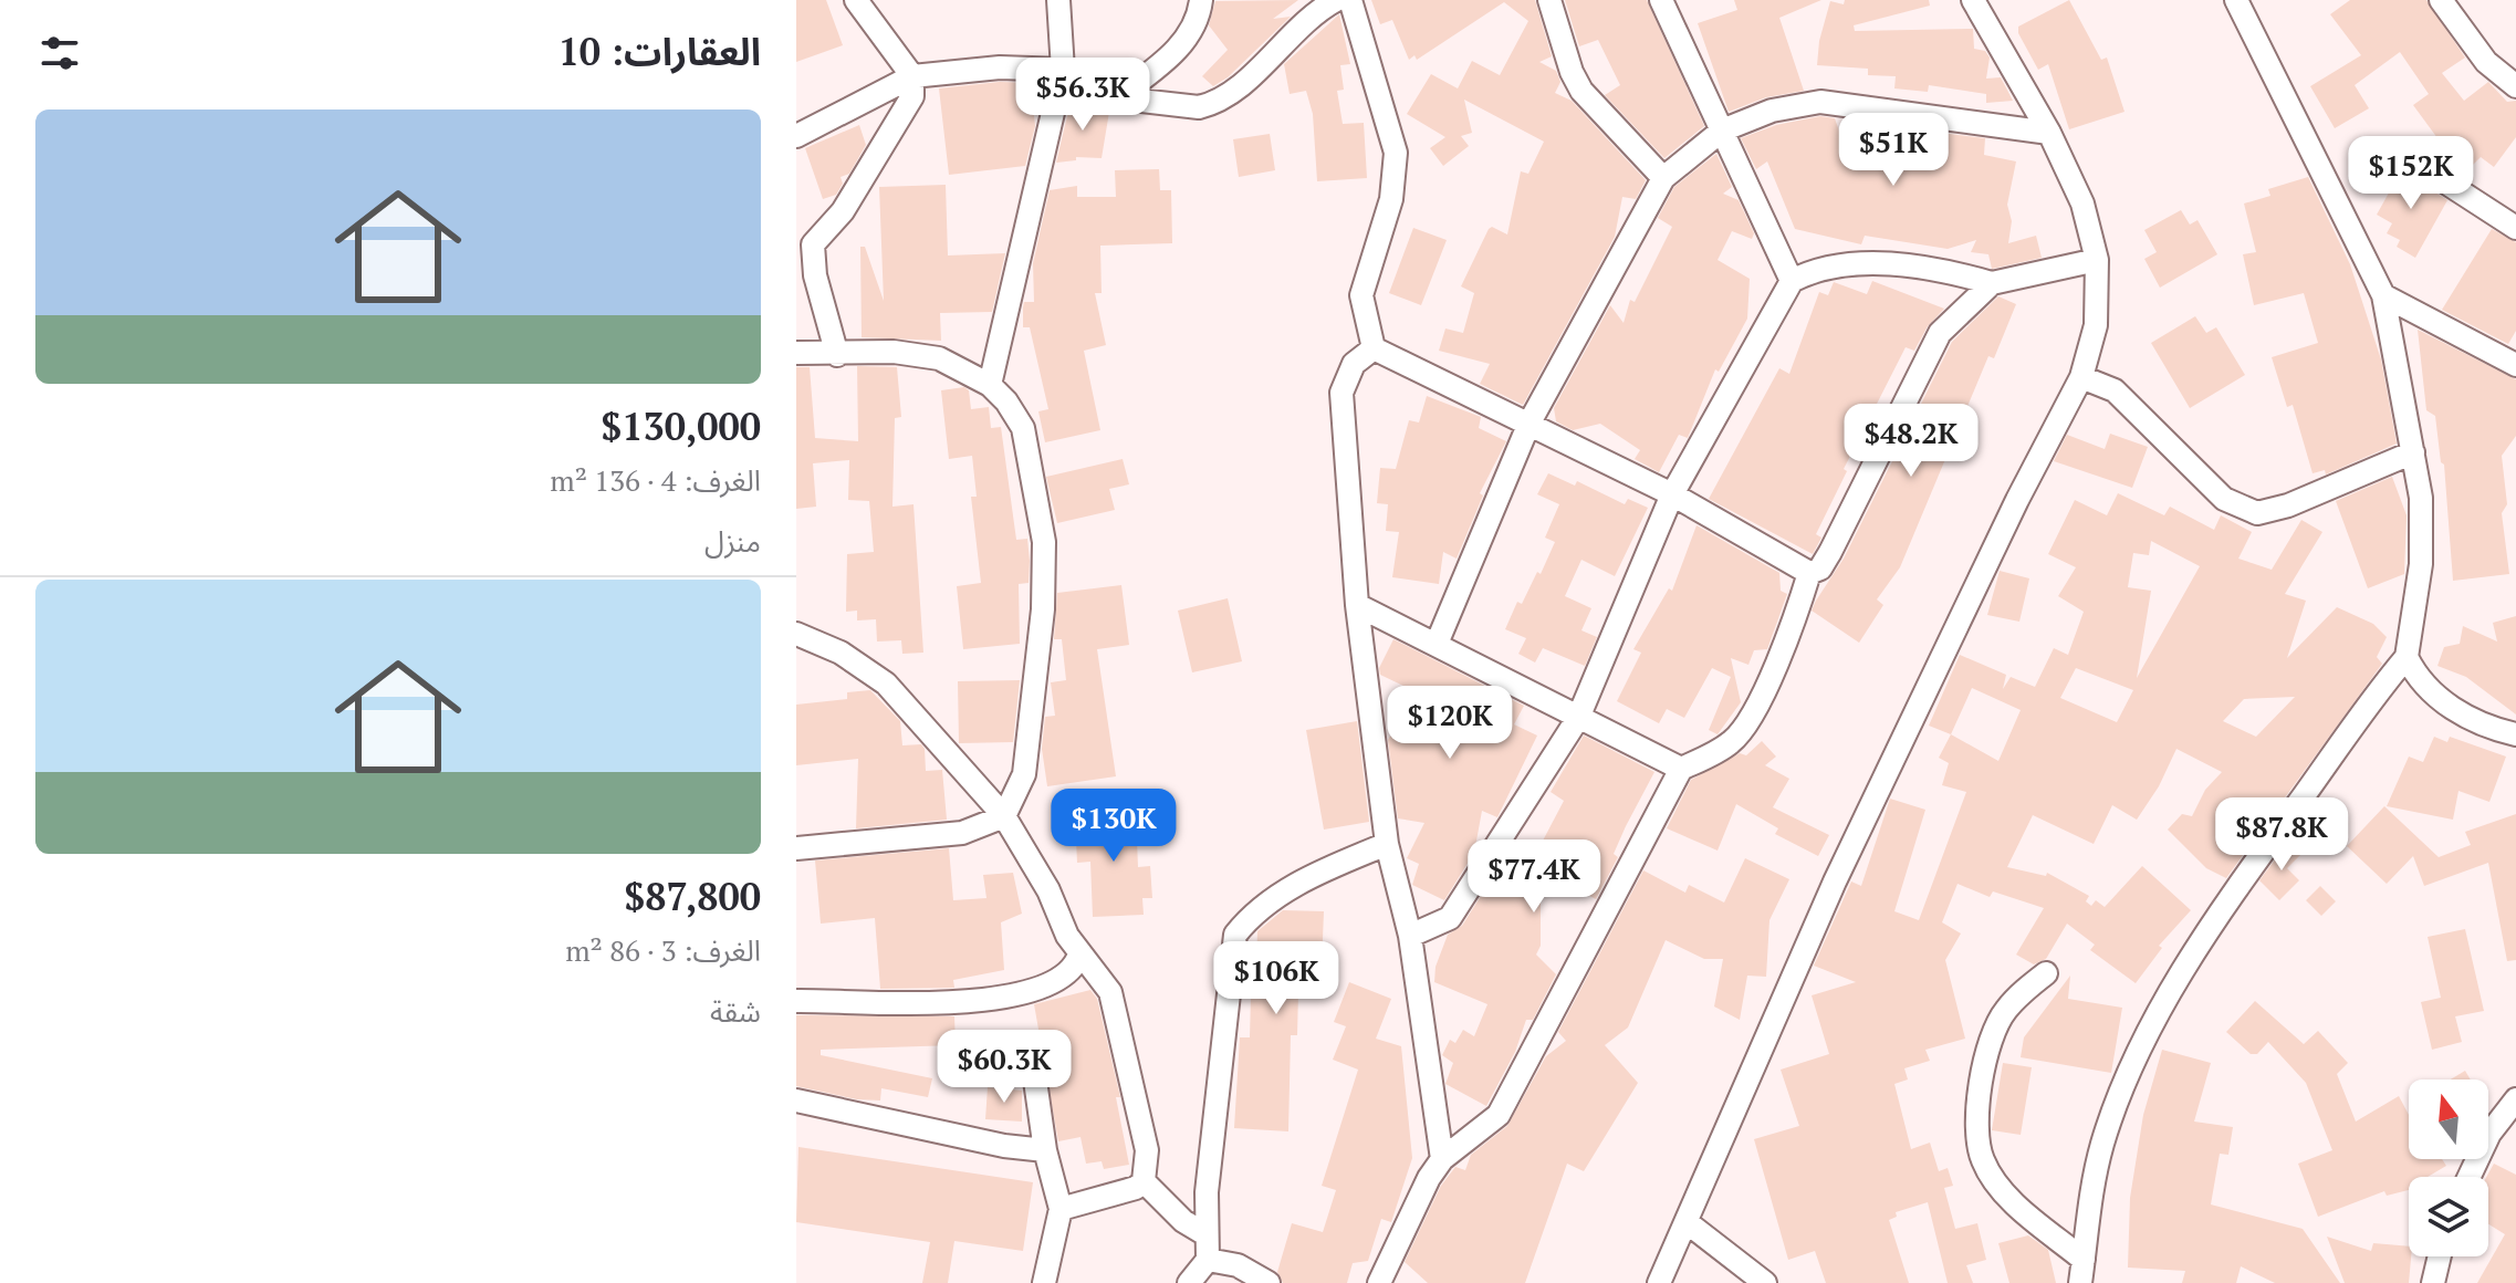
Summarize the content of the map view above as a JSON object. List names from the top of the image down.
{
  "north": "top",
  "page": {
    "heading": "العقارات: 10",
    "price": [
      "$56.3K",
      "$51K",
      "$152K",
      "$48.2K",
      "$120K",
      "$130K",
      "$87.8K",
      "$77.4K",
      "$106K",
      "$60.3K"
    ],
    "list": [
      {
        "name": "$130,000",
        "note": "الغرف: 4 · 136 m² · منزل"
      },
      {
        "name": "$87,800",
        "note": "الغرف: 3 · 86 m² · شقة"
      }
    ]
  }
}
